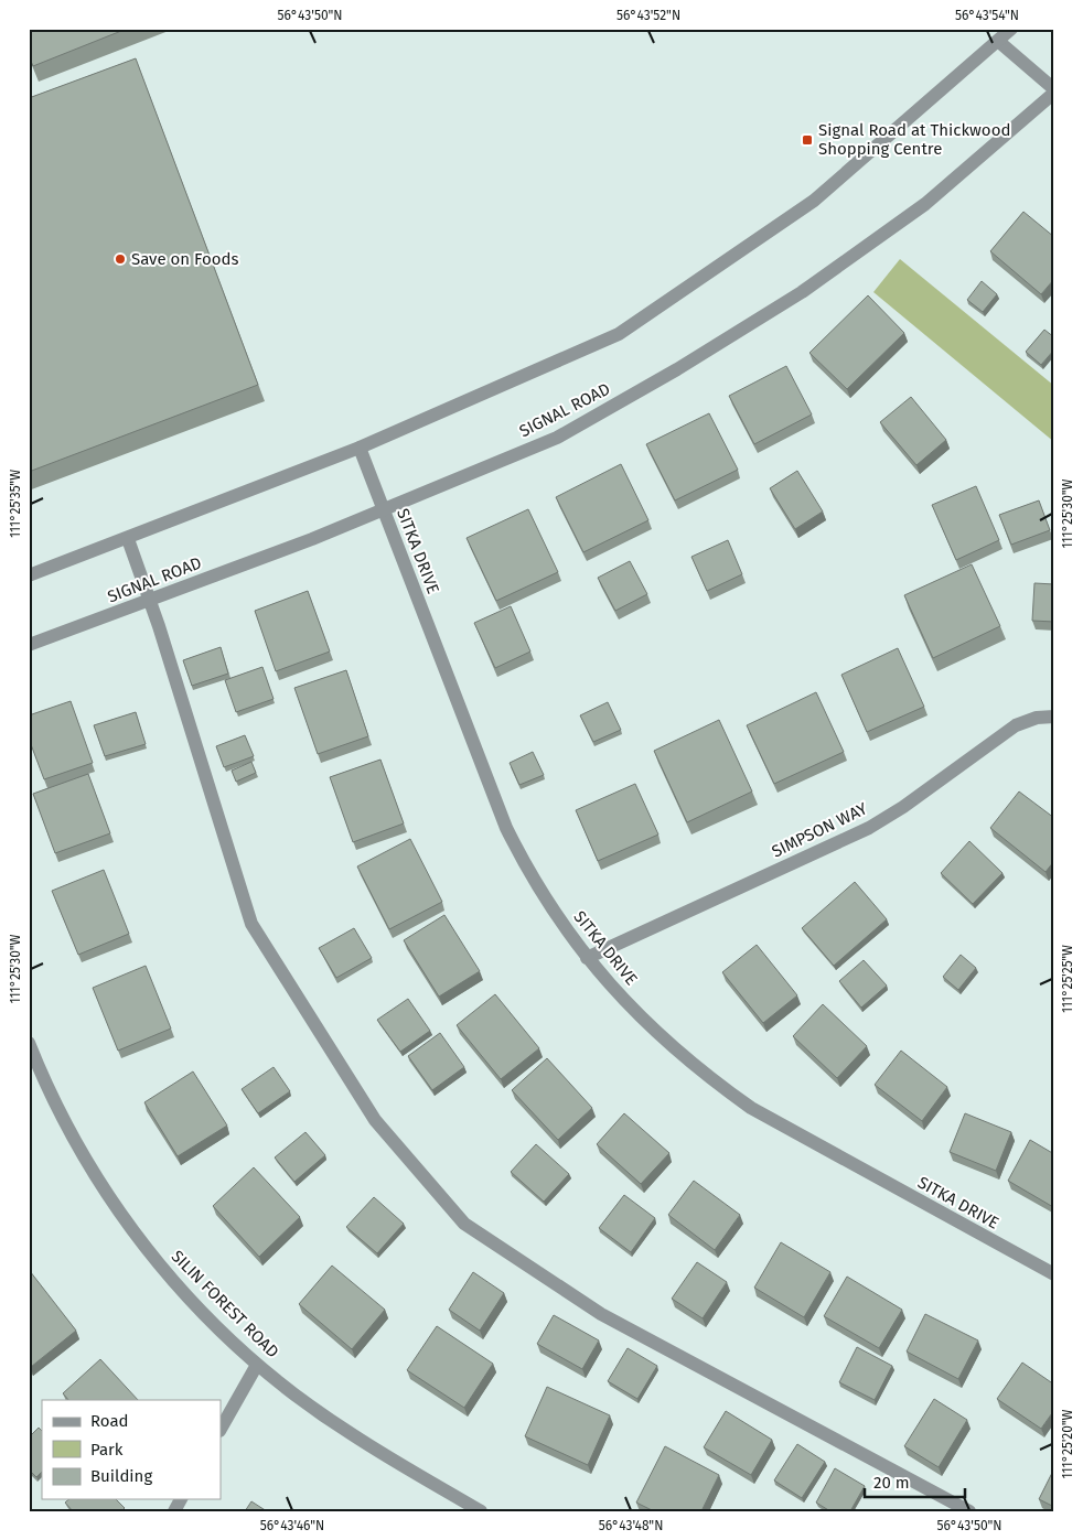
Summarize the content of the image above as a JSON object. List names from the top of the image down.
{
  "streets": {
    "street": [
      "SIGNAL ROAD",
      "SITKA DRIVE",
      "SIMPSON WAY",
      "SILIN FOREST ROAD"
    ]
  },
  "crossings": [
    ["SIGNAL ROAD", "SITKA DRIVE"],
    ["SITKA DRIVE", "SIMPSON WAY"]
  ],
  "places": {
    "transit": ["Signal Road at Thickwood Shopping Centre"],
    "other": ["Save on Foods"]
  },
  "legend": ["Road", "Park", "Building"],
  "scale_bar": "20 m",
  "coordinates": [
    "56°43'50\"N",
    "56°43'52\"N",
    "56°43'54\"N",
    "111°25'35\"W",
    "111°25'30\"W",
    "111°25'25\"W",
    "111°25'20\"W",
    "56°43'46\"N",
    "56°43'48\"N"
  ]
}
